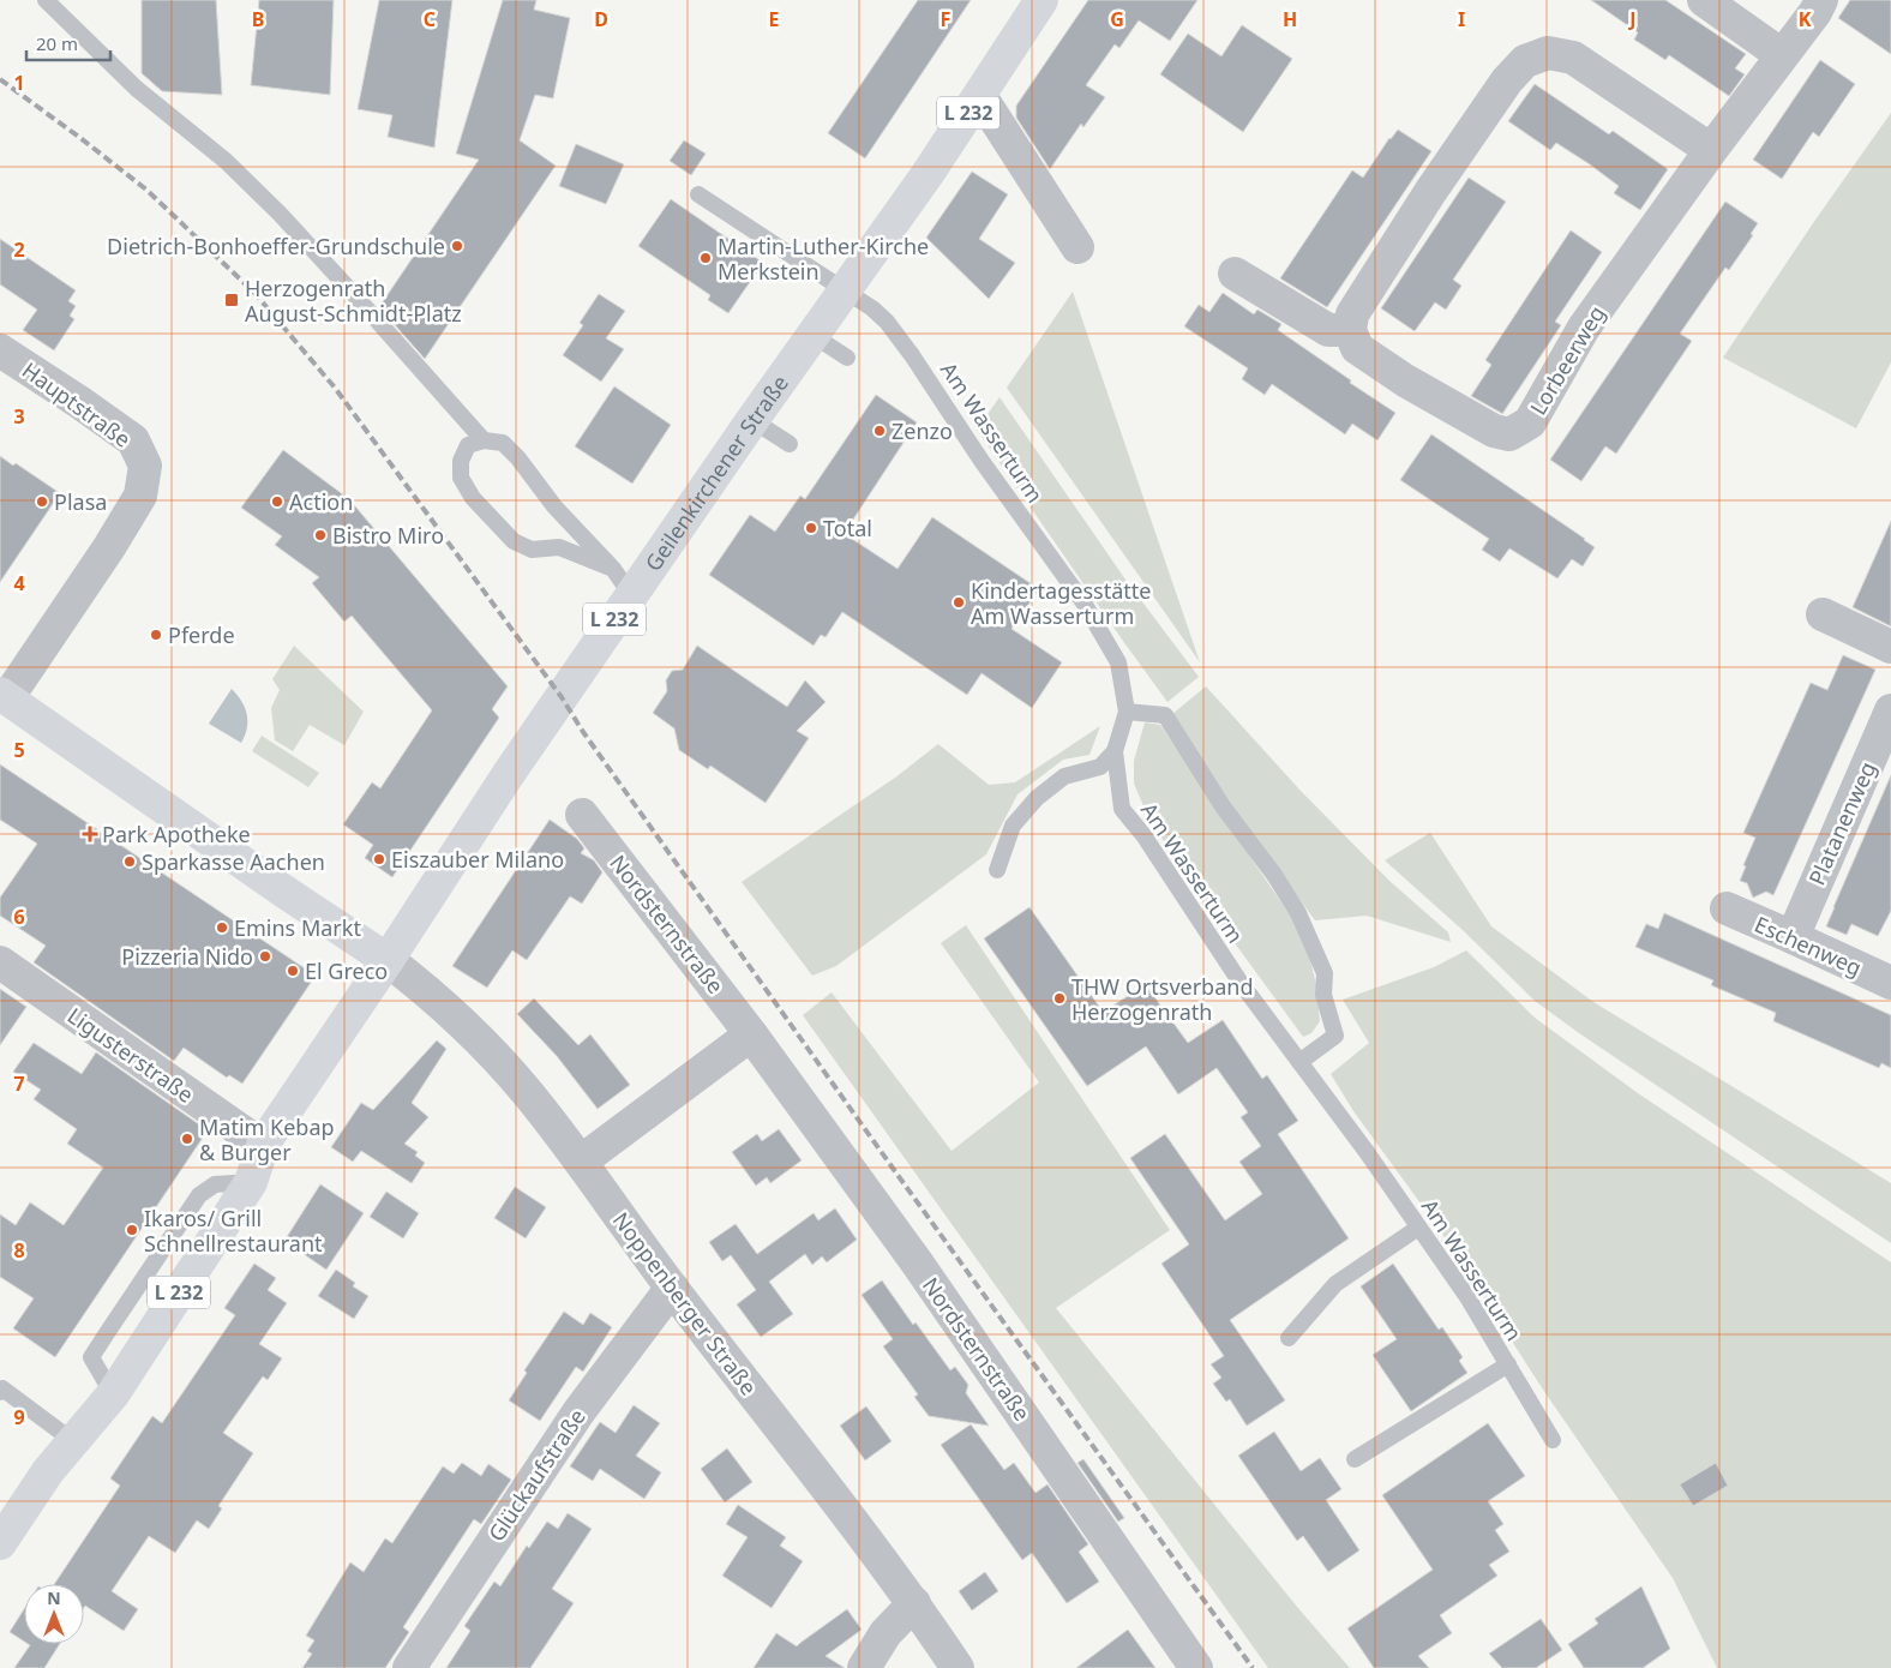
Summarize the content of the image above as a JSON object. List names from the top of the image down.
{
  "streets": {
    "main road": ["L 232", "Geilenkirchener Straße"],
    "street": [
      "Lorbeerweg",
      "Hauptstraße",
      "Platanenweg",
      "Nordsternstraße",
      "Eschenweg",
      "Ligusterstraße",
      "Noppenberger Straße",
      "Glückaufstraße"
    ],
    "lane": ["Am Wasserturm"]
  },
  "crossings": [
    ["Am Wasserturm", "Geilenkirchener Straße"],
    ["Geilenkirchener Straße", "Ligusterstraße"],
    ["Geilenkirchener Straße", "Noppenberger Straße"],
    ["Platanenweg", "Eschenweg"],
    ["Noppenberger Straße", "Glückaufstraße"]
  ],
  "places": {
    "other": [
      "Dietrich-Bonhoeffer-Grundschule",
      "Martin-Luther-Kirche Merkstein",
      "Zenzo",
      "Plasa",
      "Action",
      "Total",
      "Bistro Miro",
      "Kindertagesstätte Am Wasserturm",
      "Pferde",
      "Eiszauber Milano",
      "Sparkasse Aachen",
      "Emins Markt",
      "Pizzeria Nido",
      "El Greco",
      "THW Ortsverband Herzogenrath",
      "Matim Kebap & Burger",
      "Ikaros/ Grill Schnellrestaurant"
    ],
    "transit": ["Herzogenrath August-Schmidt-Platz"],
    "health": ["Park Apotheke"]
  },
  "scale_bar": "20 m",
  "north": "top",
  "grid": {
    "columns": [
      "B",
      "C",
      "D",
      "E",
      "F",
      "G",
      "H",
      "I",
      "J",
      "K"
    ],
    "rows": [
      "1",
      "2",
      "3",
      "4",
      "5",
      "6",
      "7",
      "8",
      "9"
    ]
  }
}
